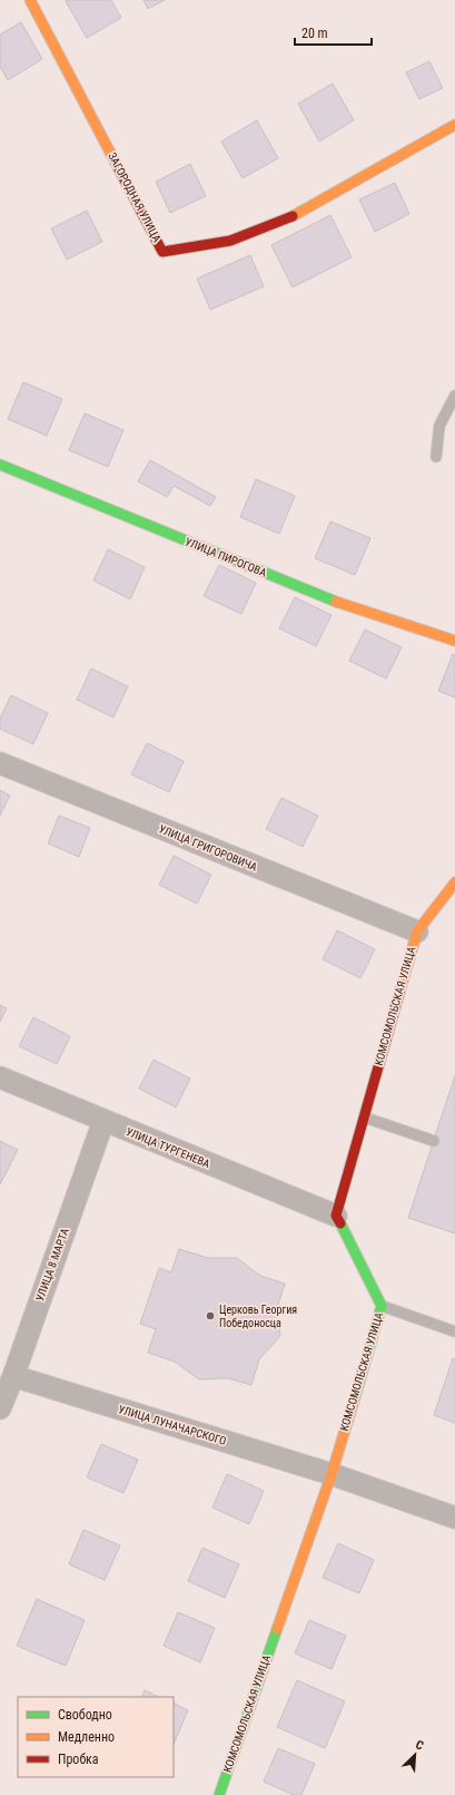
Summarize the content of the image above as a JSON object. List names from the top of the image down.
{
  "streets": {
    "street": [
      "ЗАГОРОДНАЯ УЛИЦА",
      "УЛИЦА ПИРОГОВА",
      "УЛИЦА ГРИГОРОВИЧА",
      "КОМСОМОЛЬСКАЯ УЛИЦА",
      "УЛИЦА ТУРГЕНЕВА",
      "УЛИЦА 8 МАРТА",
      "УЛИЦА ЛУНАЧАРСКОГО"
    ]
  },
  "crossings": [
    ["УЛИЦА ГРИГОРОВИЧА", "КОМСОМОЛЬСКАЯ УЛИЦА"],
    ["КОМСОМОЛЬСКАЯ УЛИЦА", "УЛИЦА ТУРГЕНЕВА"],
    ["КОМСОМОЛЬСКАЯ УЛИЦА", "УЛИЦА ЛУНАЧАРСКОГО"],
    ["УЛИЦА ТУРГЕНЕВА", "УЛИЦА 8 МАРТА"],
    ["УЛИЦА 8 МАРТА", "УЛИЦА ЛУНАЧАРСКОГО"]
  ],
  "places": ["Церковь Георгия Победоносца"],
  "legend": ["Свободно", "Медленно", "Пробка"],
  "scale_bar": "20 m",
  "north": "top right"
}
